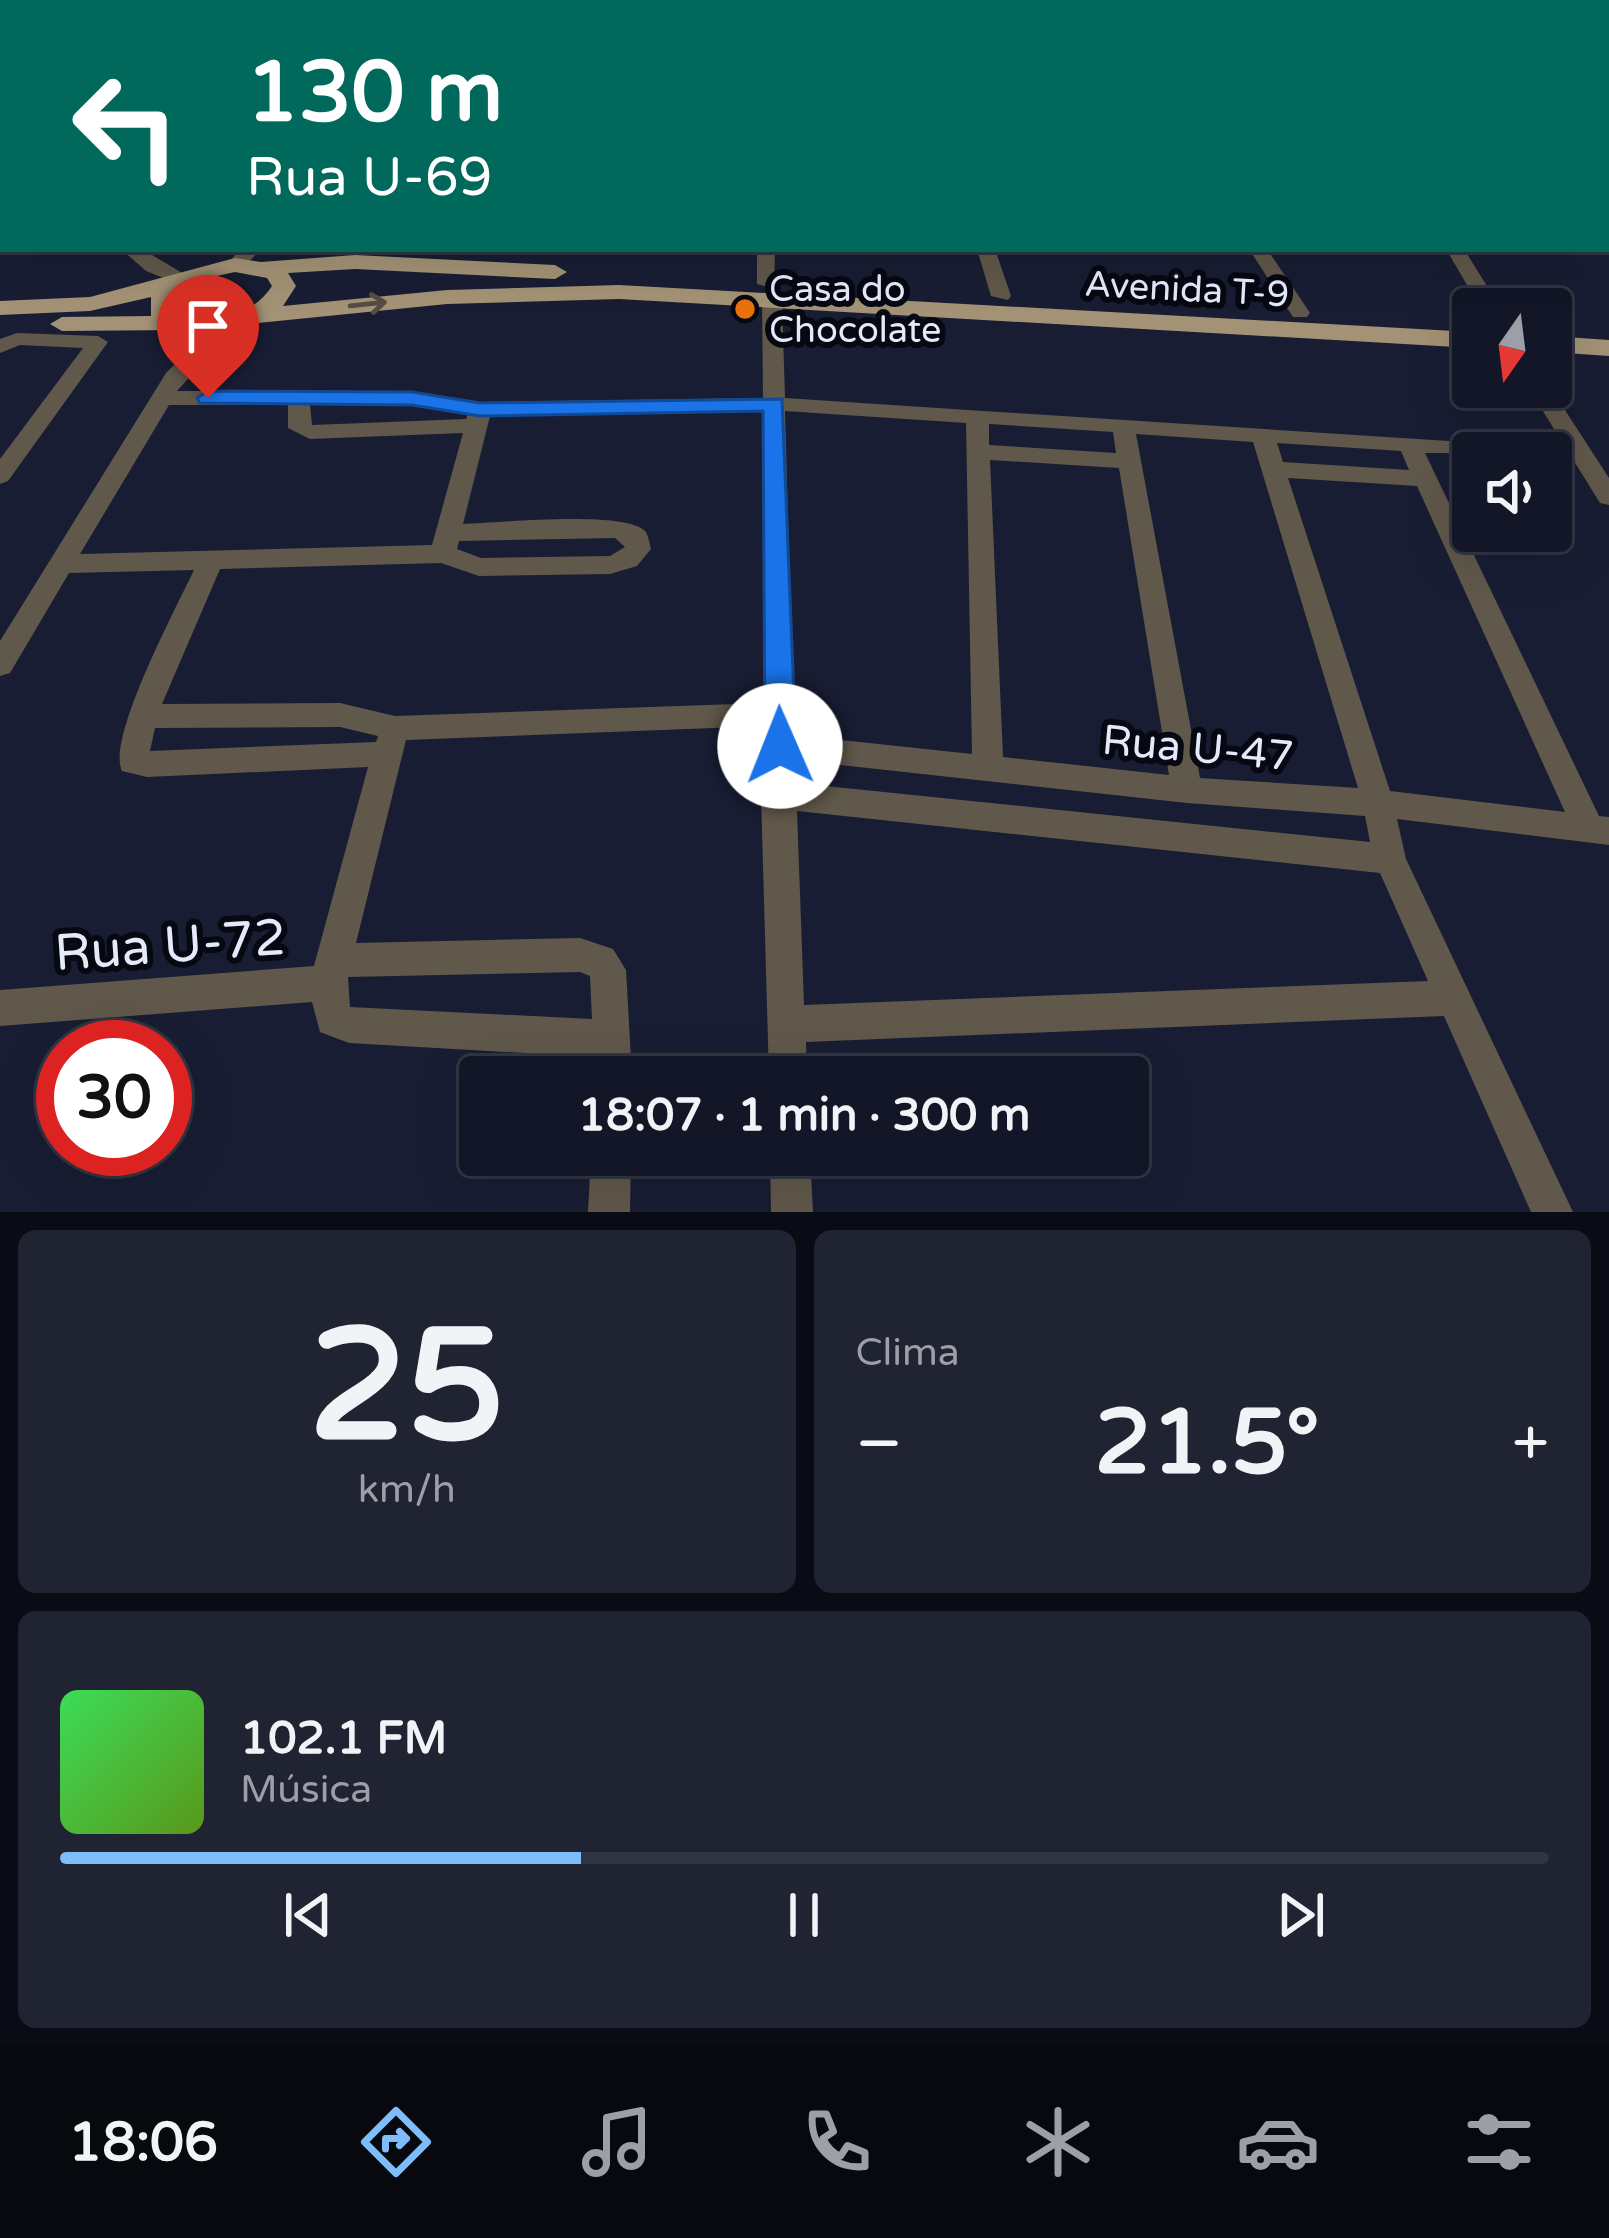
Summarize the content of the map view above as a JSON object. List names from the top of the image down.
{
  "streets": {
    "main road": ["Avenida T-9"],
    "street": ["Rua U-47", "Rua U-72"]
  },
  "places": ["Casa do Chocolate"],
  "north": "bottom",
  "page": {
    "turn": ["130 m", "Rua U-69"],
    "limit": "30",
    "trip": "18:07 · 1 min · 300 m",
    "tile": [
      ["25", "km/h"],
      "Clima"
    ],
    "heat": ["−", "21.5°", "+"],
    "song": ["102.1 FM", "Música"],
    "tabs": "18:06"
  }
}
